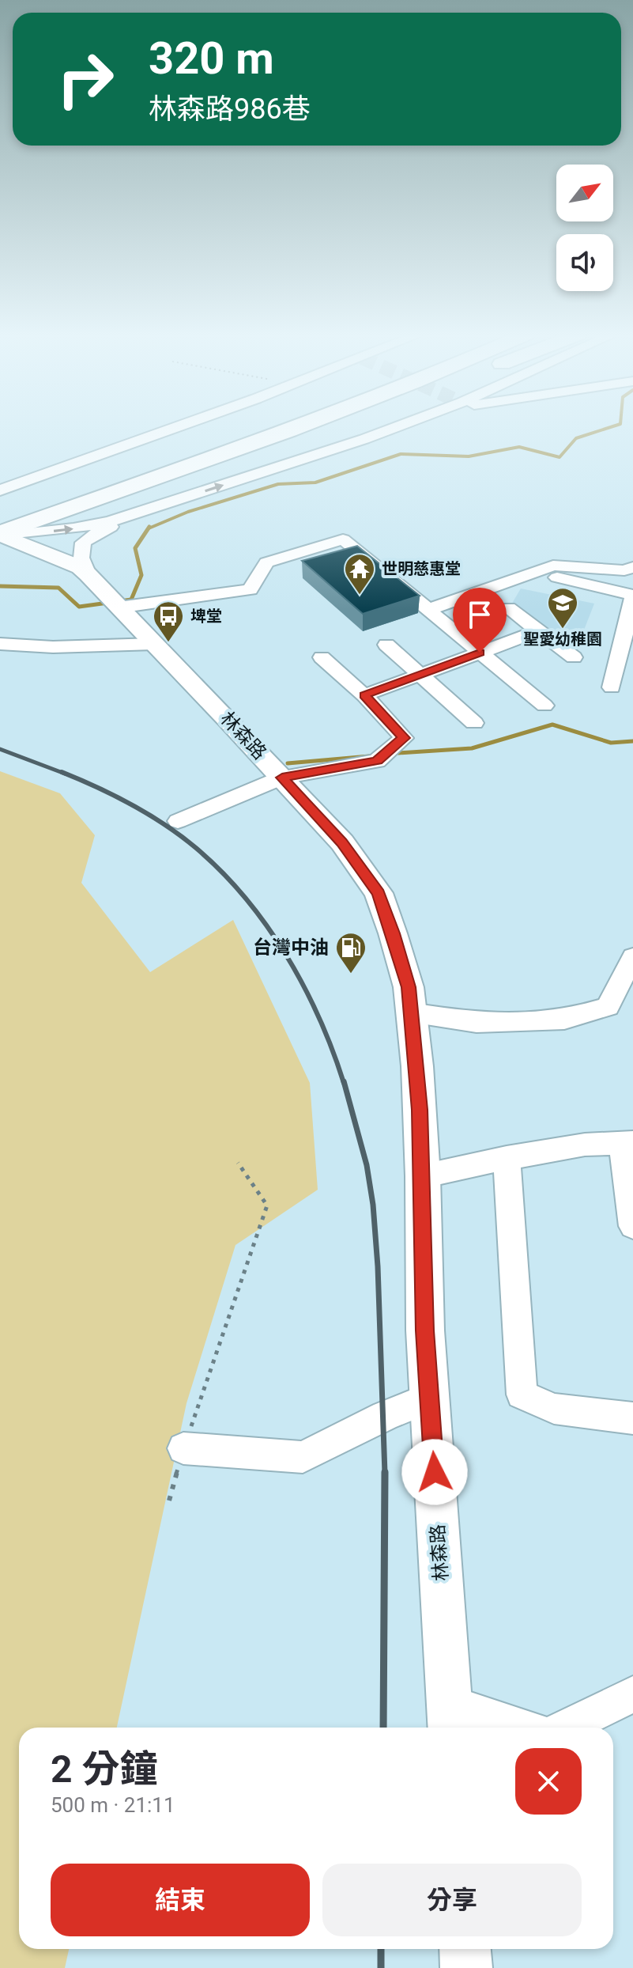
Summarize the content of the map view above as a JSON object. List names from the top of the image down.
{
  "streets": {
    "main road": ["林森路"]
  },
  "places": {
    "temple": ["世明慈惠堂"],
    "school or university": ["聖愛幼稚園"],
    "bus stop": ["埤堂"],
    "fuel station": ["台灣中油"]
  },
  "north": "top right",
  "page": {
    "turn": ["320 m", "林森路986巷"],
    "heading": ["2 分鐘", "500 m · 21:11"],
    "buttons": ["結束", "分享"]
  }
}
